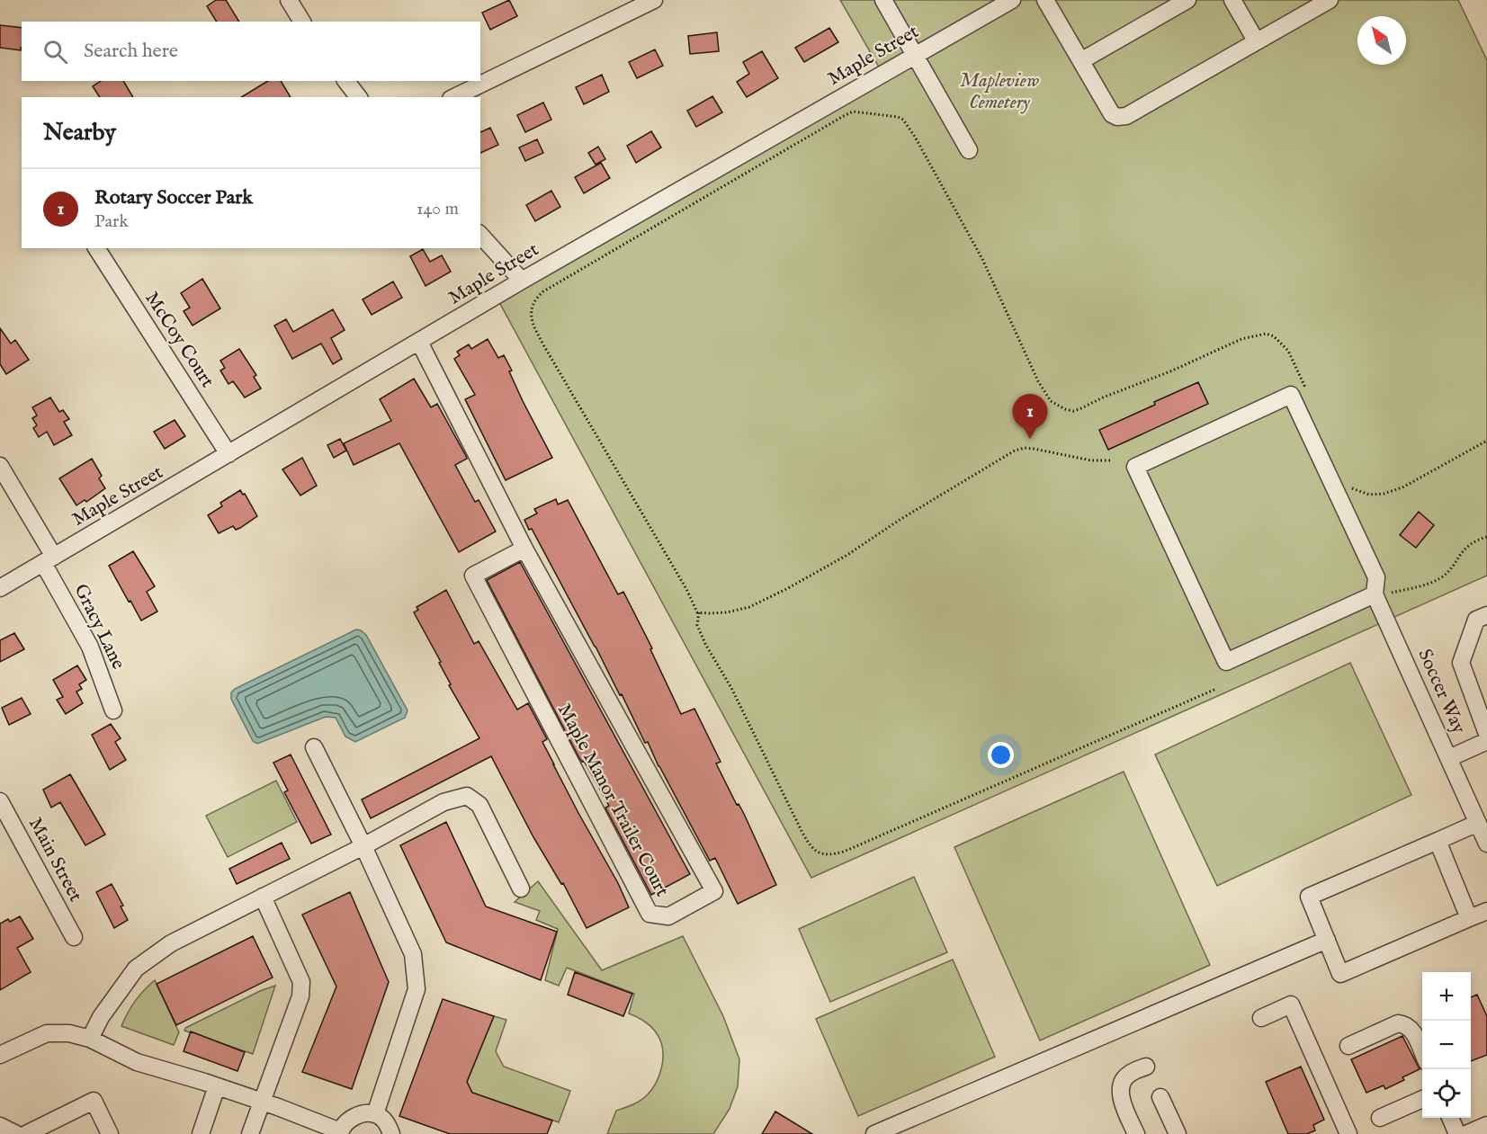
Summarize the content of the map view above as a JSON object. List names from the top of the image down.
{
  "streets": {
    "street": [
      "Maple Street",
      "McCoy Court",
      "Gracy Lane",
      "Soccer Way",
      "Maple Manor Trailer Court",
      "Main Street"
    ]
  },
  "crossings": [
    ["Maple Street", "McCoy Court"],
    ["Maple Street", "Gracy Lane"],
    ["Maple Street", "Maple Manor Trailer Court"]
  ],
  "parks": ["Mapleview Cemetery"],
  "north": "top left",
  "page": {
    "search": "Search here",
    "heading": "Nearby",
    "list": [
      {
        "mark": "1",
        "name": "Rotary Soccer Park",
        "note": "Park",
        "value": "140 m"
      }
    ],
    "pins": "1",
    "map_buttons": ["+", "−"]
  }
}
